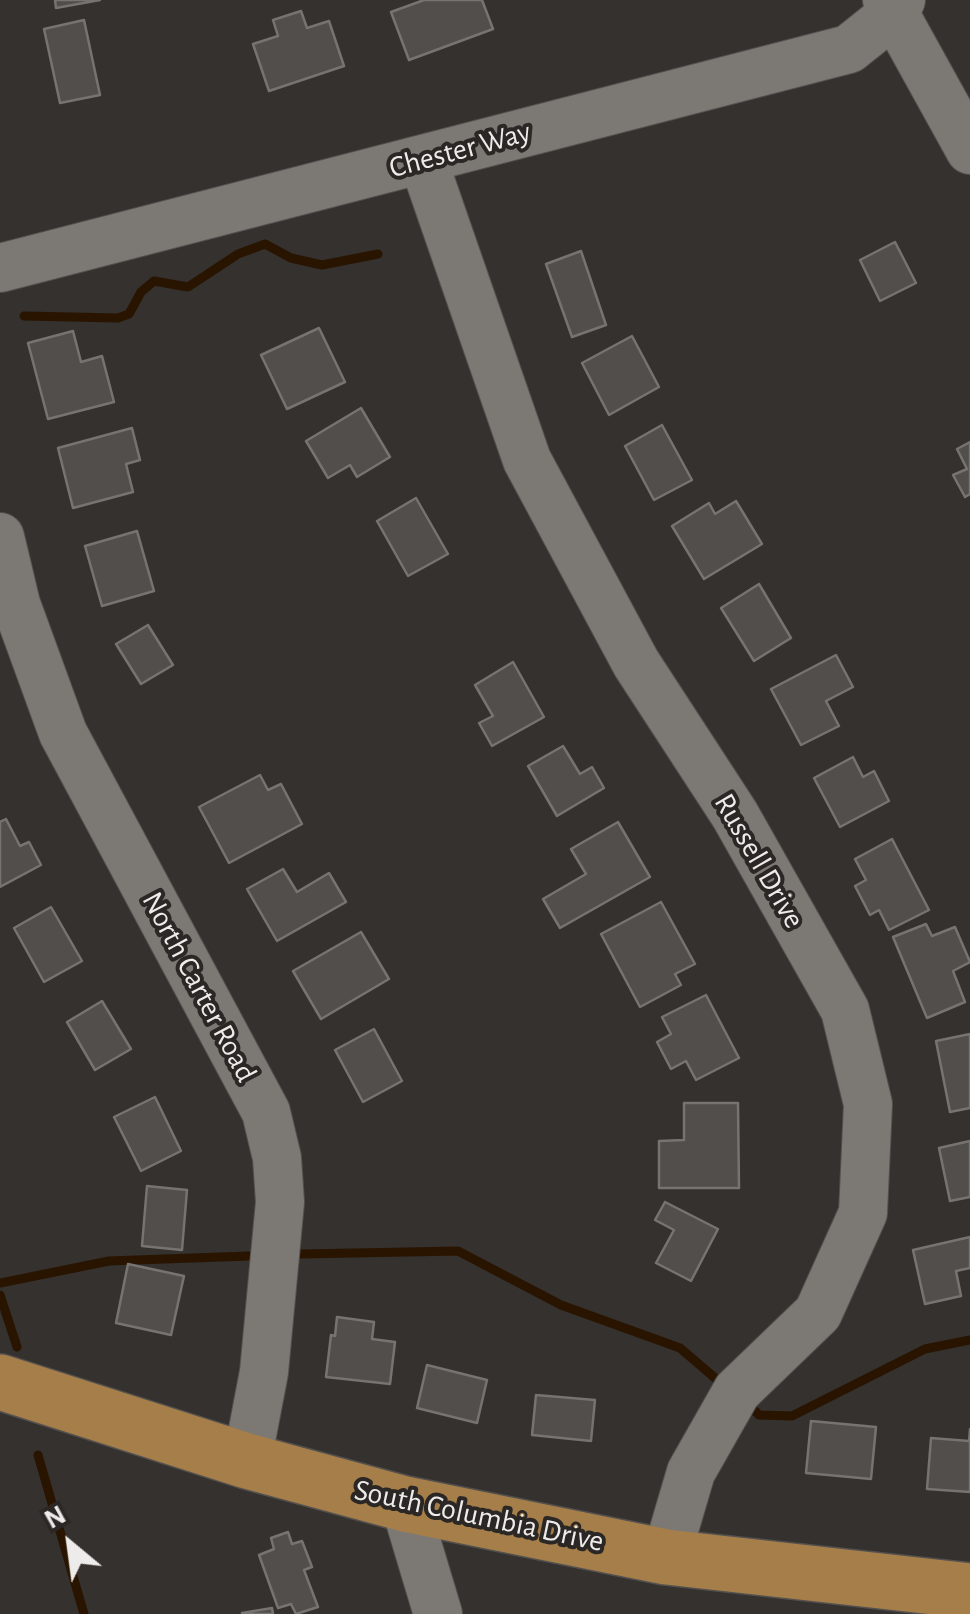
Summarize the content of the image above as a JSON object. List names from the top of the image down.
{
  "streets": {
    "main road": ["South Columbia Drive"],
    "street": ["Chester Way", "Russell Drive", "North Carter Road"]
  },
  "crossings": [
    ["Chester Way", "Russell Drive"],
    ["Russell Drive", "South Columbia Drive"],
    ["North Carter Road", "South Columbia Drive"]
  ],
  "north": "top left"
}
